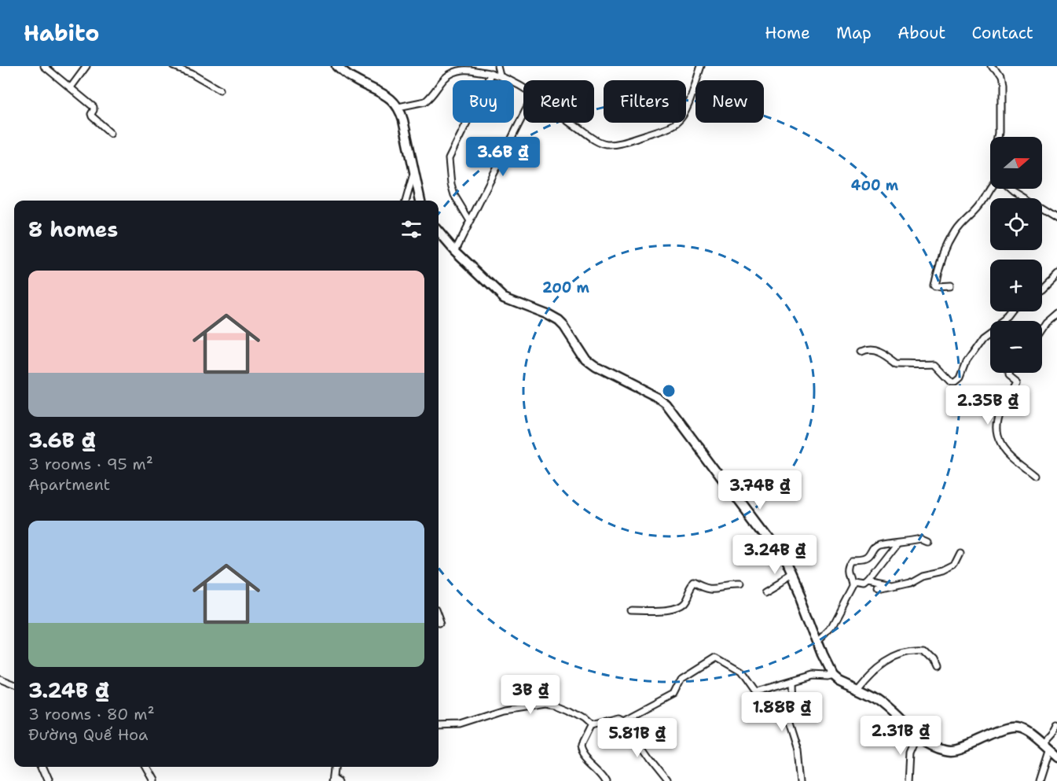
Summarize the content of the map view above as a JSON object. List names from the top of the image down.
{
  "north": "right",
  "page": {
    "header": "Habito",
    "nav": [
      "Home",
      "Map",
      "About",
      "Contact"
    ],
    "chip": [
      "Buy",
      "Rent",
      "Filters",
      "New"
    ],
    "map_buttons": ["+", "−"],
    "price": [
      "3.6B ₫",
      "2.35B ₫",
      "3.74B ₫",
      "3.24B ₫",
      "3B ₫",
      "1.88B ₫",
      "2.31B ₫",
      "5.81B ₫"
    ],
    "heading": "8 homes",
    "list": [
      {
        "name": "3.6B ₫",
        "note": "3 rooms · 95 m² · Apartment"
      },
      {
        "name": "3.24B ₫",
        "note": "3 rooms · 80 m² · Đường Quế Hoa"
      }
    ]
  },
  "rings": ["400 m", "200 m"]
}
